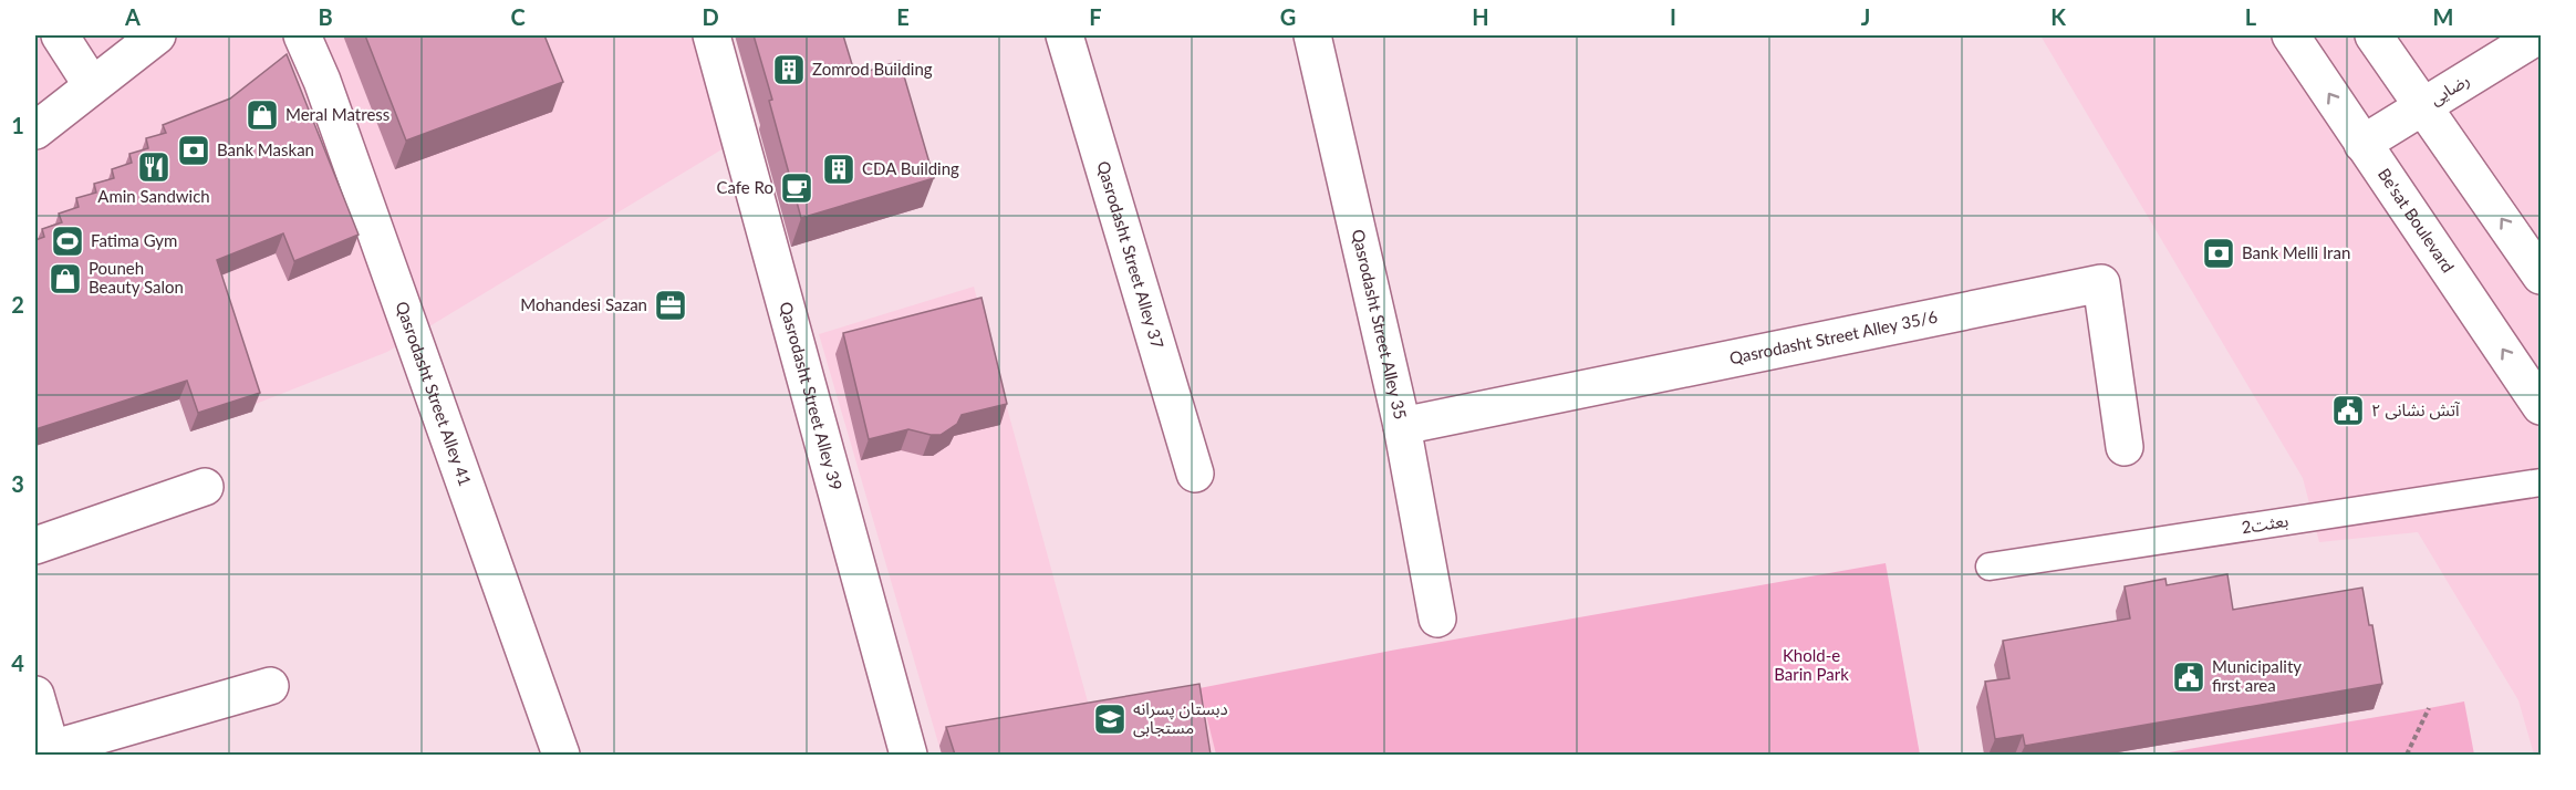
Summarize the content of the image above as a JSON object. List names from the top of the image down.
{
  "streets": {
    "street": [
      "رضایی",
      "Be'sat Boulevard",
      "Qasrodasht Street Alley 37",
      "Qasrodasht Street Alley 35",
      "Qasrodasht Street Alley 35/6",
      "Qasrodasht Street Alley 41",
      "Qasrodasht Street Alley 39"
    ],
    "lane": ["2بعثت"]
  },
  "crossings": [
    ["رضایی", "Be'sat Boulevard"],
    ["Qasrodasht Street Alley 35", "Qasrodasht Street Alley 35/6"]
  ],
  "parks": ["Khold-e Barin Park"],
  "places": {
    "building": ["Zomrod Building", "CDA Building"],
    "shop": ["Meral Matress", "Pouneh Beauty Salon"],
    "bank": ["Bank Maskan", "Bank Melli Iran"],
    "restaurant": ["Amin Sandwich"],
    "cafe": ["Cafe Ro"],
    "sports": ["Fatima Gym"],
    "office": ["Mohandesi Sazan"],
    "public building": ["آتش نشانی ۲", "Municipality first area"],
    "school or university": ["دبستان پسرانه مستجابی"]
  },
  "grid": {
    "columns": [
      "A",
      "B",
      "C",
      "D",
      "E",
      "F",
      "G",
      "H",
      "I",
      "J",
      "K",
      "L",
      "M"
    ],
    "rows": [
      "1",
      "2",
      "3",
      "4"
    ]
  }
}
